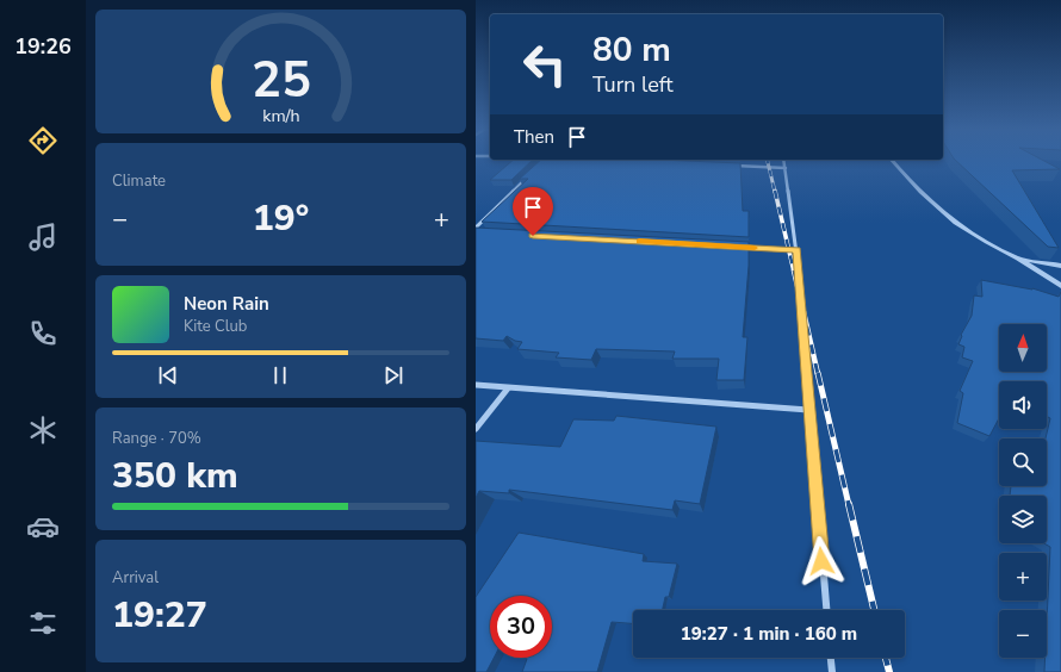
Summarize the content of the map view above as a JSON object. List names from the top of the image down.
{
  "north": "top",
  "page": {
    "tabs": "19:26",
    "turn": ["80 m", "Turn left"],
    "then": "Then",
    "tile": [
      "Climate",
      ["Range · 70%", "350 km"],
      ["Arrival", "19:27"]
    ],
    "heat": ["−", "19°", "+"],
    "song": ["Neon Rain", "Kite Club"],
    "map_buttons": ["+", "−"],
    "limit": "30",
    "trip": "19:27 · 1 min · 160 m",
    "gauge": ["25", "km/h"]
  }
}
